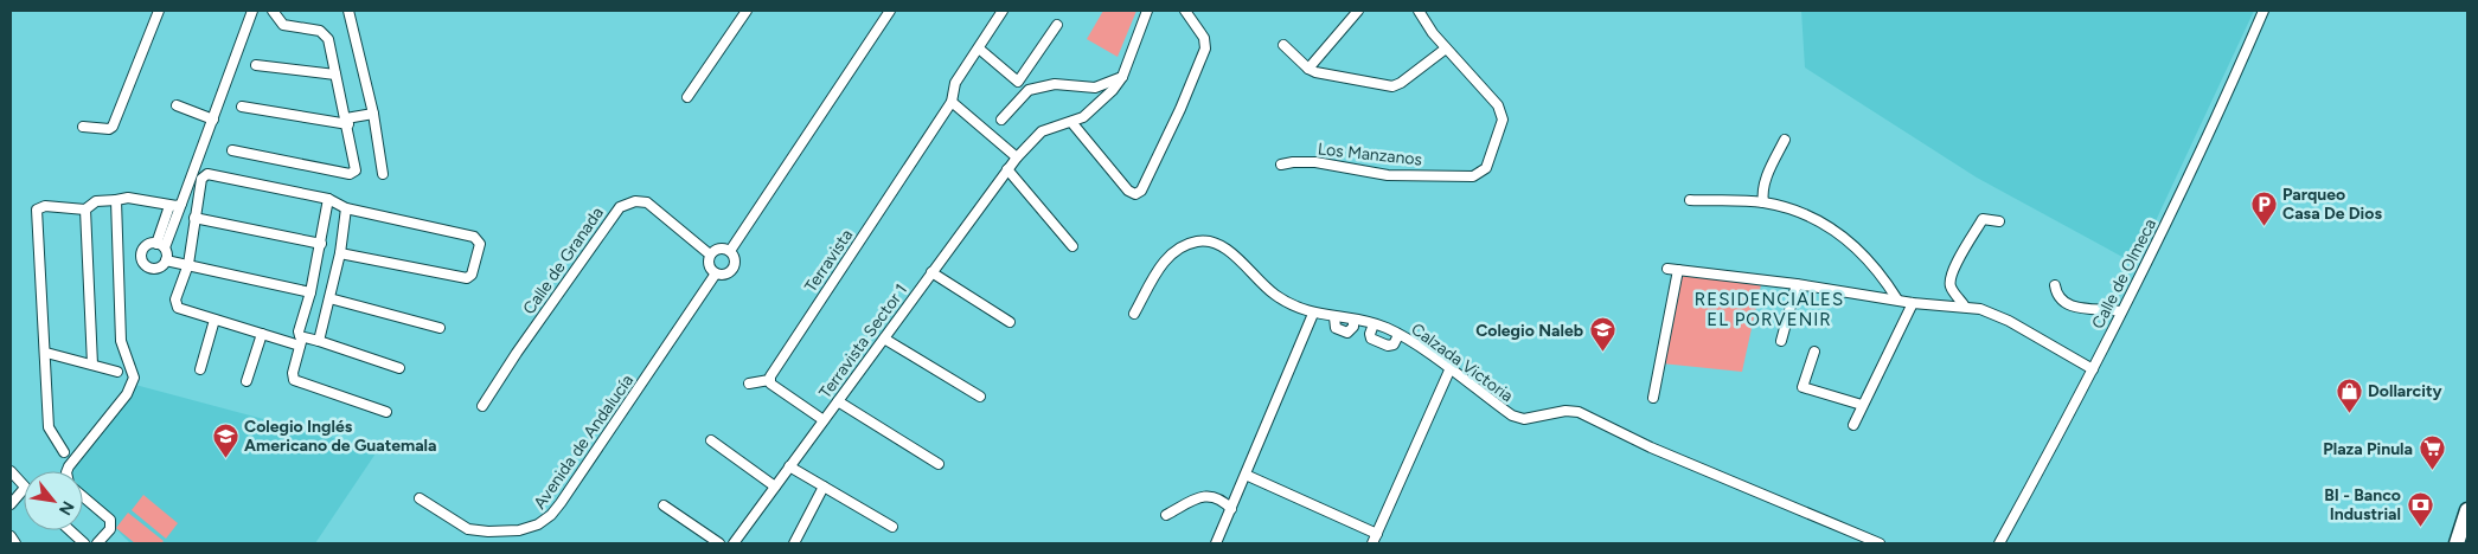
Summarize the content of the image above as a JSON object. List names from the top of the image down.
{
  "streets": {
    "street": [
      "Los Manzanos",
      "Calle de Granada",
      "Terravista",
      "Calle de Olmeca",
      "Terravista Sector 1",
      "Calzada Victoria",
      "Avenida de Andalucía"
    ]
  },
  "crossings": [
    ["Calle de Granada", "Avenida de Andalucía"]
  ],
  "districts": ["RESIDENCIALES EL PORVENIR"],
  "places": {
    "parking": ["Parqueo Casa De Dios"],
    "school or university": ["Colegio Naleb", "Colegio Inglés Americano de Guatemala"],
    "shop": ["Dollarcity"],
    "supermarket": ["Plaza Pinula"],
    "bank": ["BI - Banco Industrial"]
  },
  "north": "bottom right"
}
